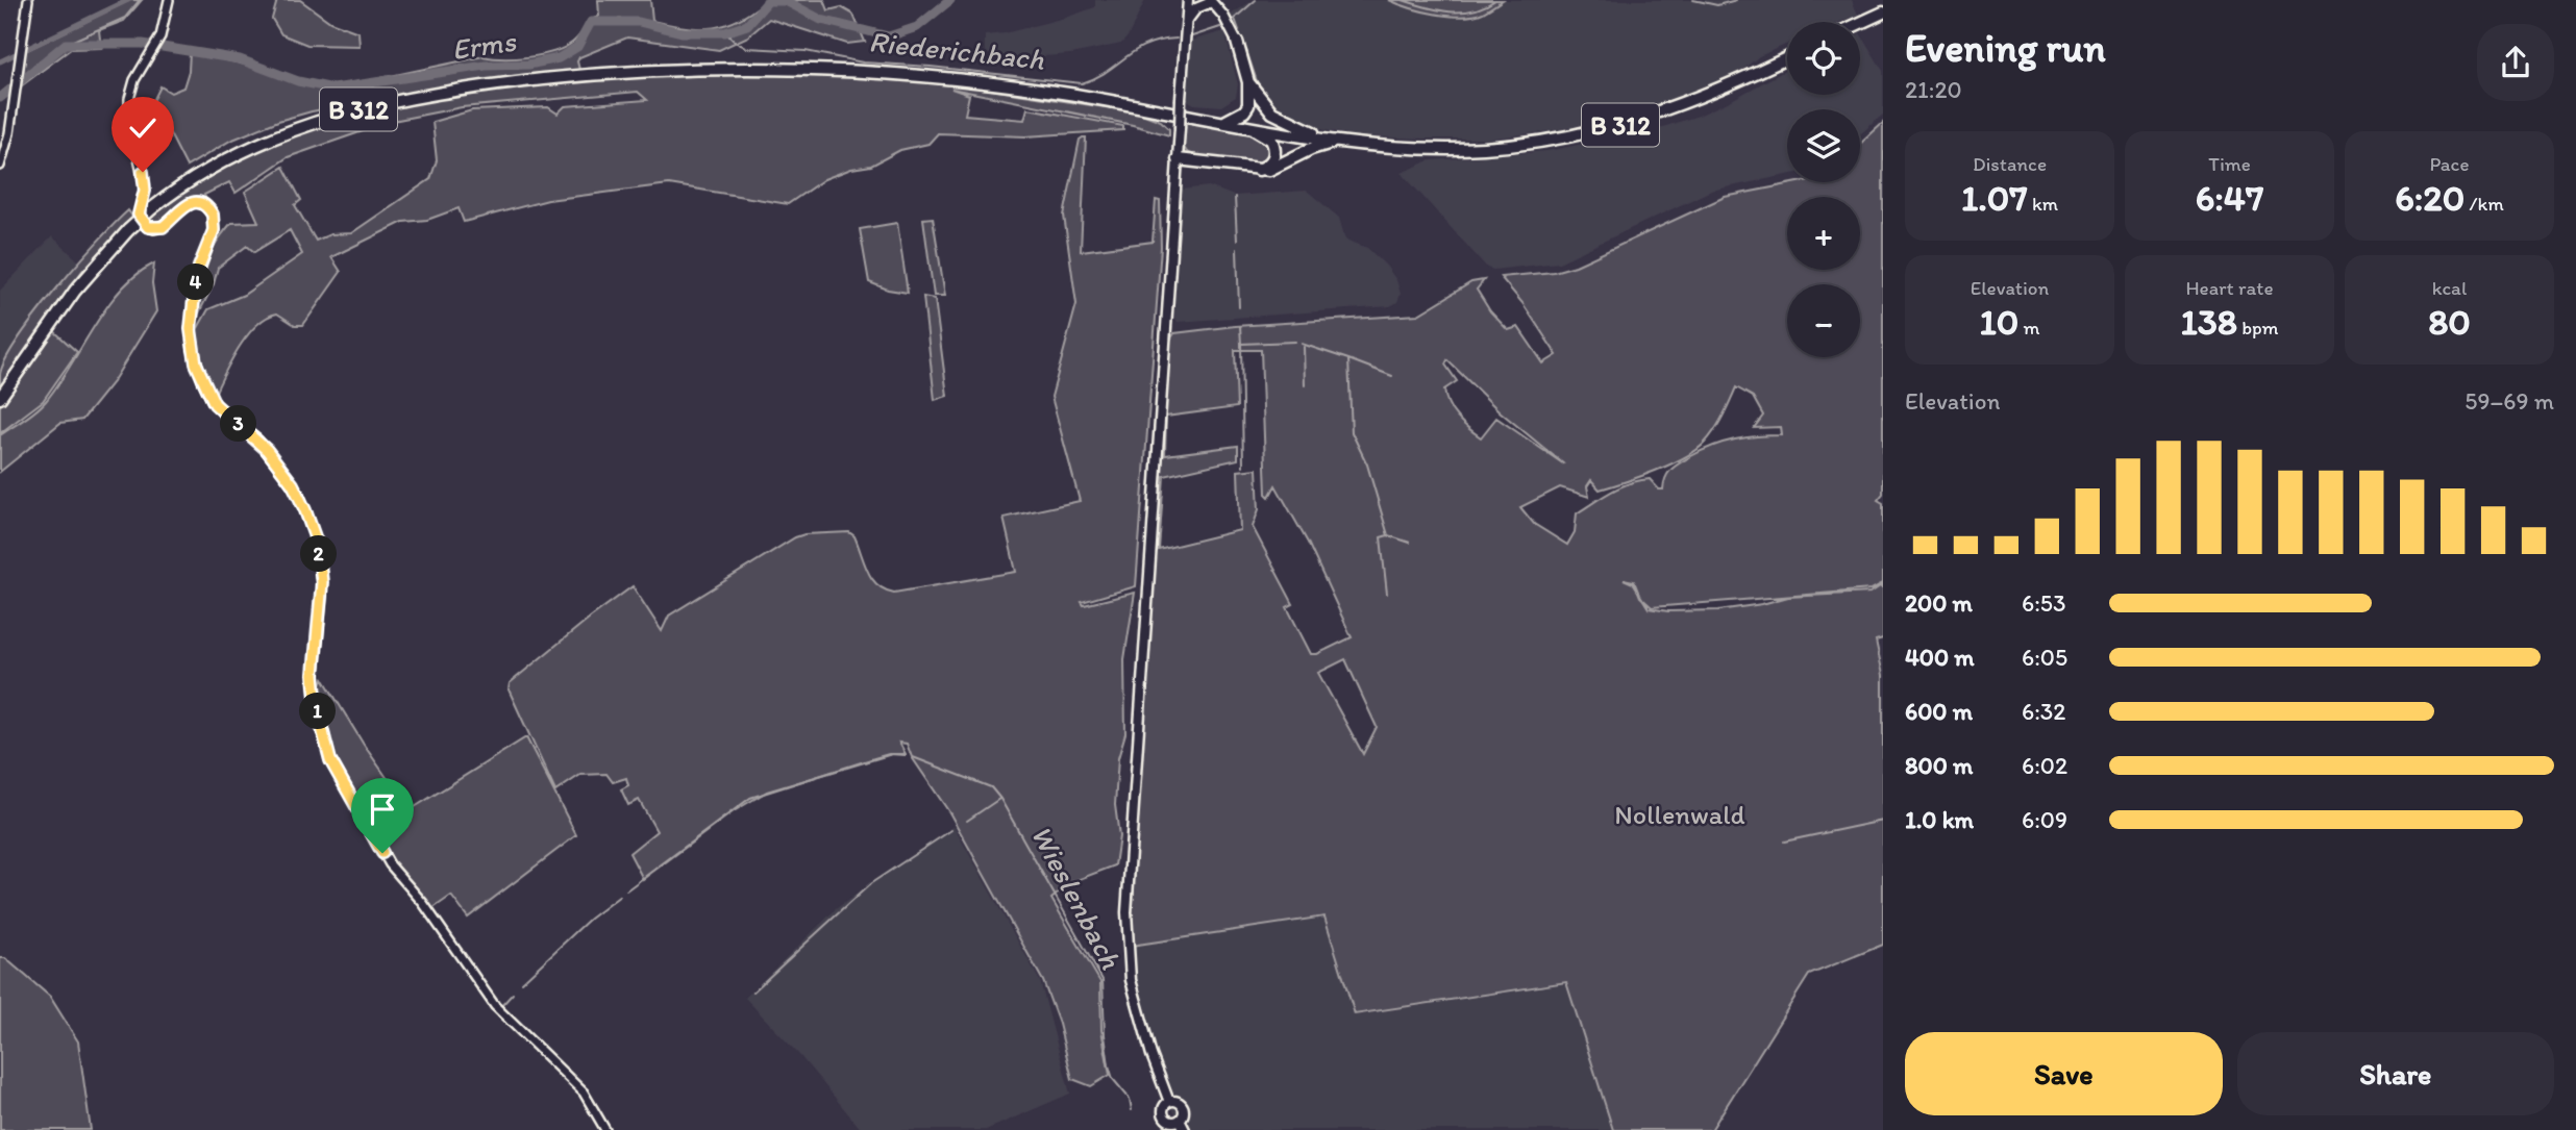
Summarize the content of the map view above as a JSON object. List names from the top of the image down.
{
  "streets": {
    "highway": ["B 312"]
  },
  "water": ["Erms", "Riederichbach", "Wieslenbach"],
  "parks": ["Nollenwald"],
  "page": {
    "heading": ["Evening run", "21:20"],
    "map_buttons": ["+", "−"],
    "stats": [
      ["Distance", "1.07 km"],
      ["Time", "6:47"],
      ["Pace", "6:20 /km"],
      ["Elevation", "10 m"],
      ["Heart rate", "138 bpm"],
      ["kcal", "80"]
    ],
    "pins": [
      "4",
      "3",
      "2",
      "1"
    ],
    "chart": ["Elevation", "59–69 m"],
    "list": [
      {
        "name": "200 m",
        "note": "6:53"
      },
      {
        "name": "400 m",
        "note": "6:05"
      },
      {
        "name": "600 m",
        "note": "6:32"
      },
      {
        "name": "800 m",
        "note": "6:02"
      },
      {
        "name": "1.0 km",
        "note": "6:09"
      }
    ],
    "buttons": ["Save", "Share"]
  }
}
